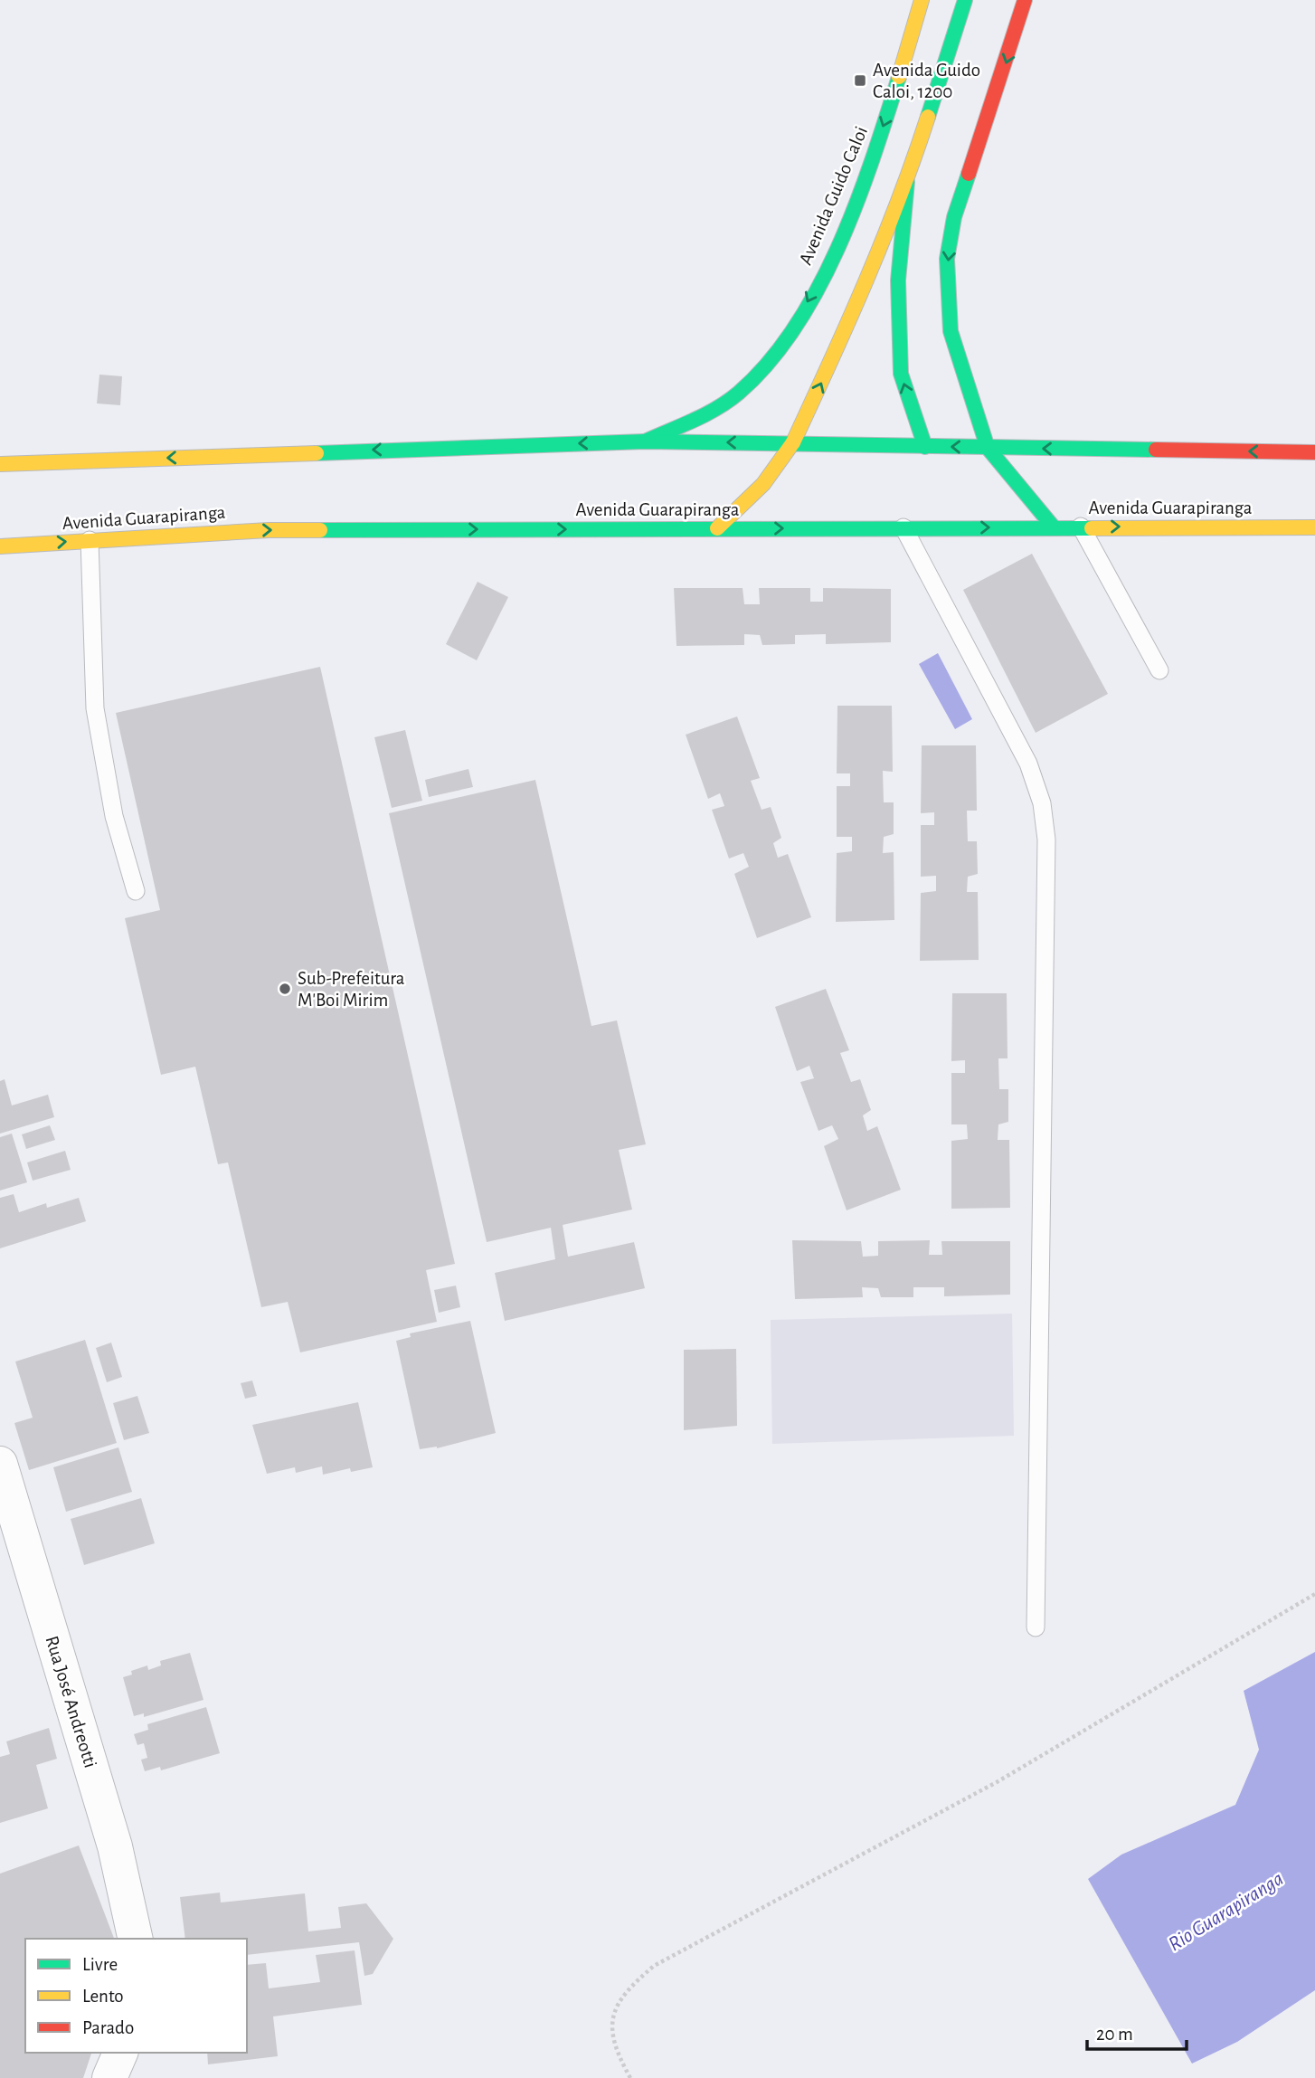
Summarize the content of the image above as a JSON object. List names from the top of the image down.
{
  "streets": {
    "main road": ["Avenida Guido Caloi", "Avenida Guarapiranga"],
    "street": ["Rua José Andreotti"]
  },
  "water": ["Rio Guarapiranga"],
  "places": {
    "transit": ["Avenida Guido Caloi, 1200"],
    "other": ["Sub-Prefeitura M'Boi Mirim"]
  },
  "legend": ["Livre", "Lento", "Parado"],
  "scale_bar": "20 m"
}
